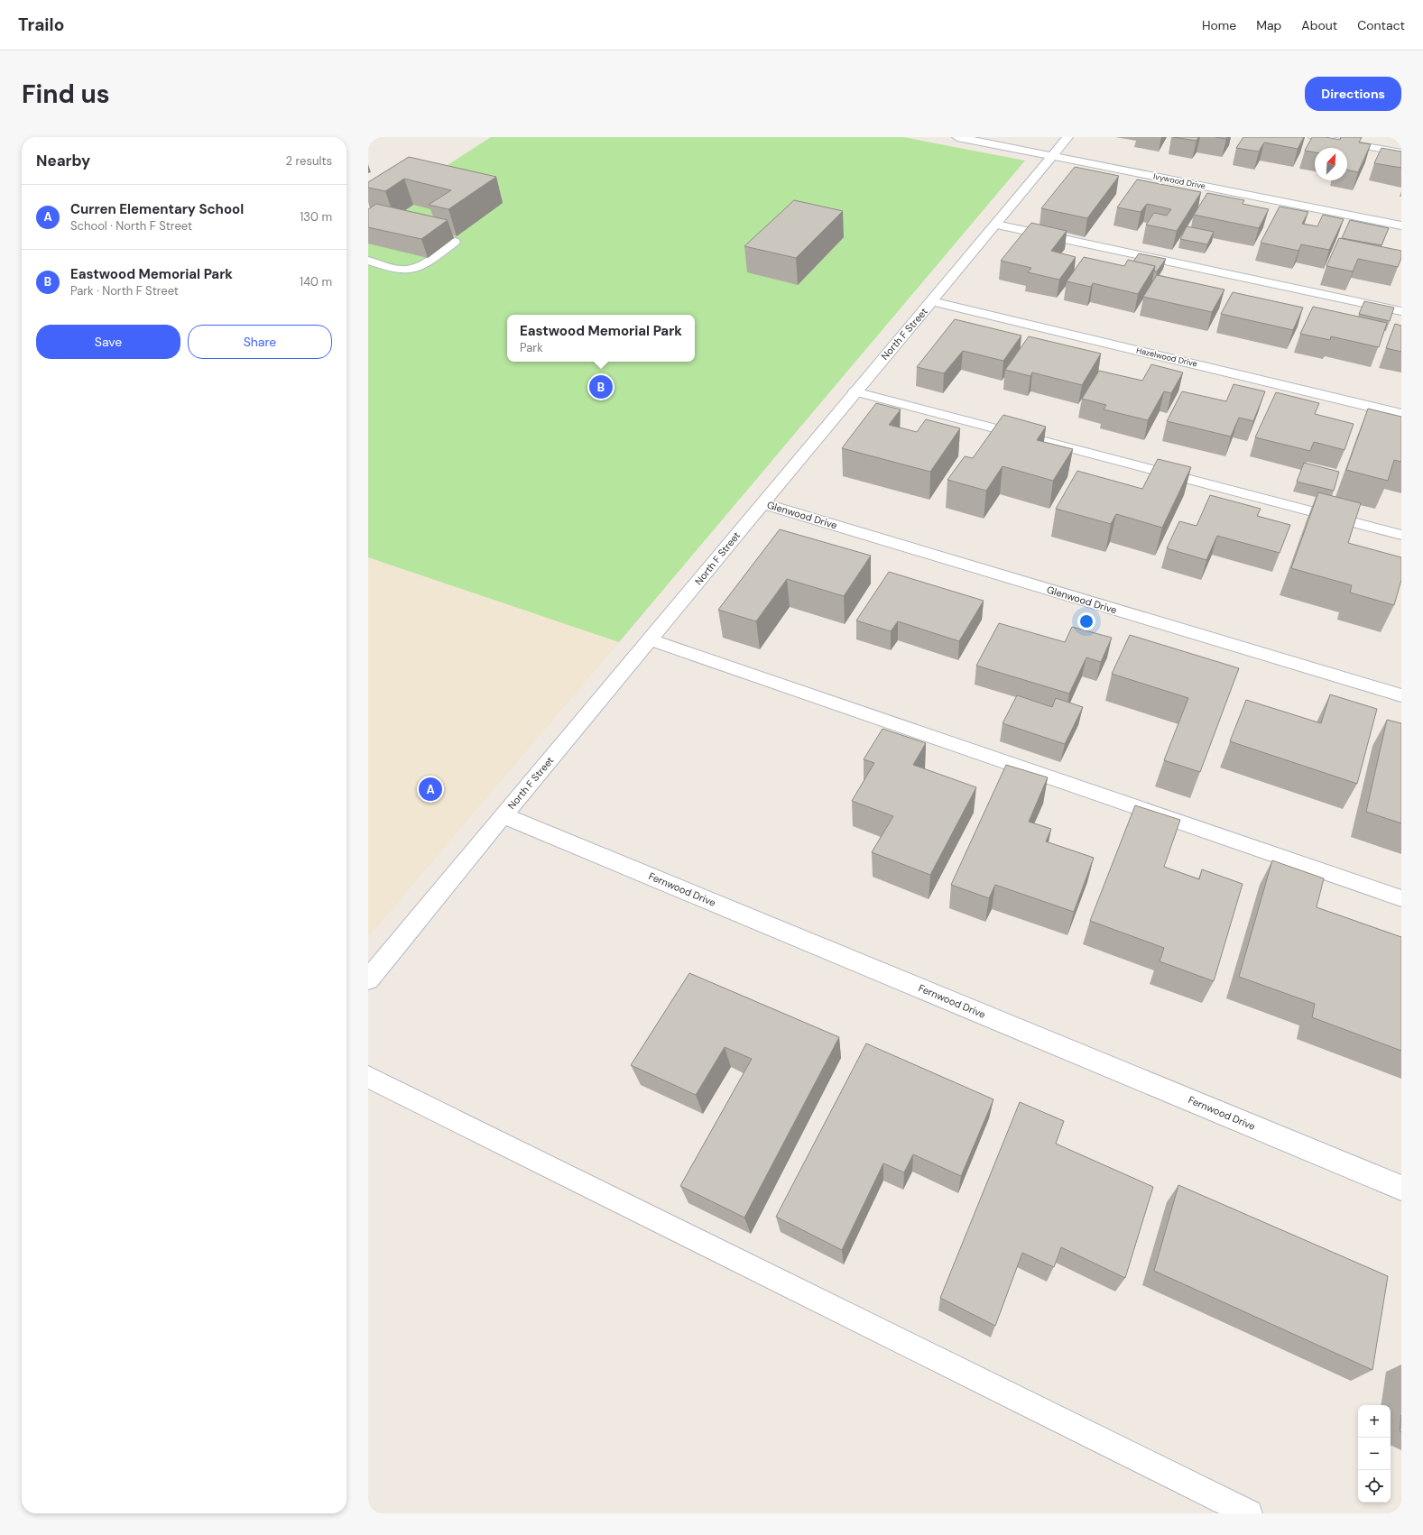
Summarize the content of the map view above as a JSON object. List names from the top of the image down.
{
  "streets": {
    "street": [
      "Ivywood Drive",
      "North F Street",
      "Hazelwood Drive",
      "Glenwood Drive",
      "Fernwood Drive"
    ]
  },
  "crossings": [
    ["Ivywood Drive", "North F Street"],
    ["North F Street", "Hazelwood Drive"],
    ["North F Street", "Glenwood Drive"],
    ["North F Street", "Fernwood Drive"]
  ],
  "north": "top right",
  "page": {
    "header": "Trailo",
    "nav": [
      "Home",
      "Map",
      "About",
      "Contact"
    ],
    "buttons": [
      "Directions",
      ["Save", "Share"]
    ],
    "title": "Find us",
    "heading": ["Nearby", "2 results"],
    "list": [
      {
        "mark": "A",
        "name": "Curren Elementary School",
        "note": "School · North F Street",
        "value": "130 m"
      },
      {
        "mark": "B",
        "name": "Eastwood Memorial Park",
        "note": "Park · North F Street",
        "value": "140 m"
      }
    ],
    "popup": ["Eastwood Memorial Park", "Park"],
    "pins": ["B", "A"],
    "map_buttons": ["+", "−"]
  }
}
